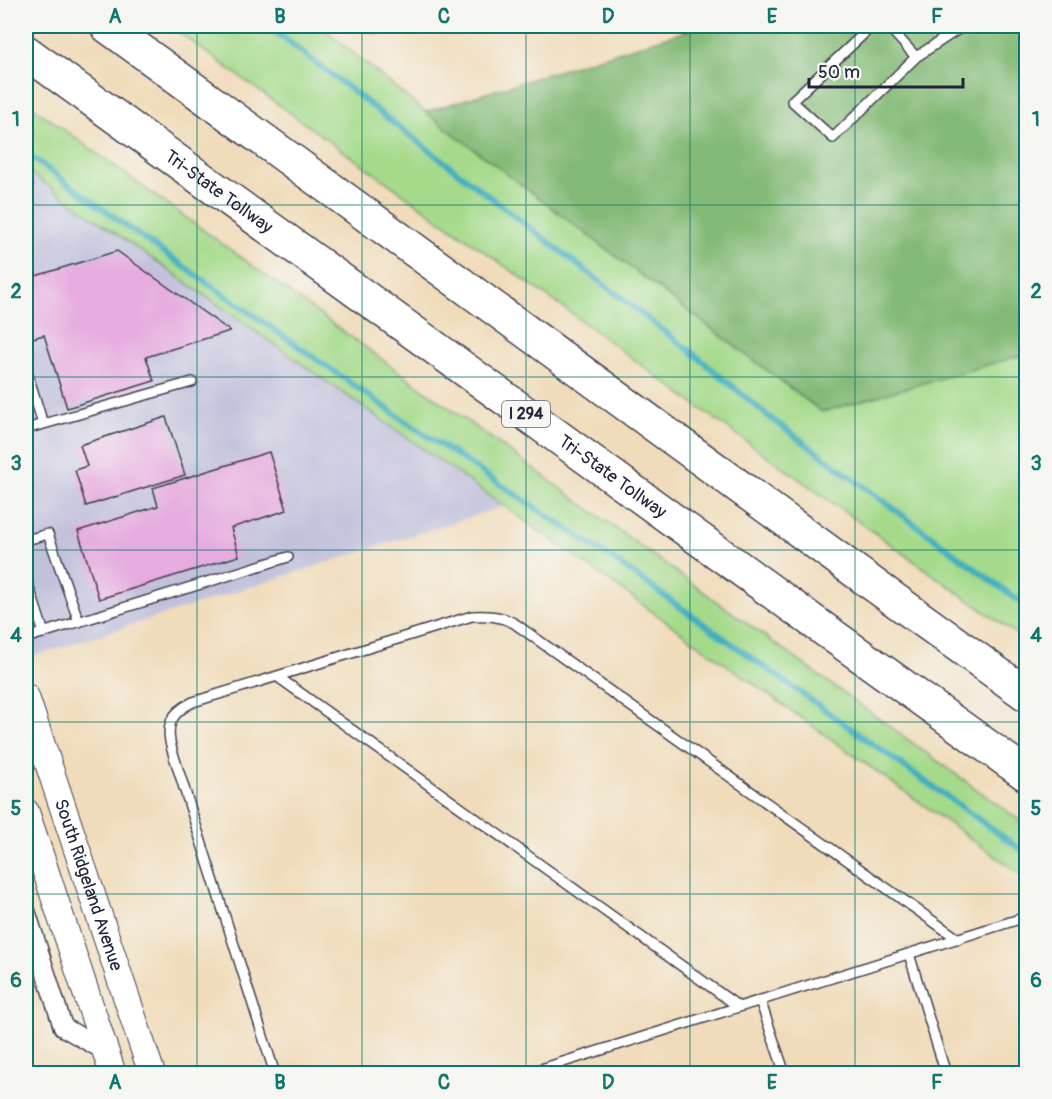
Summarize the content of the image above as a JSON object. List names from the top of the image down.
{
  "streets": {
    "highway": ["Tri-State Tollway", "I 294"],
    "main road": ["South Ridgeland Avenue"]
  },
  "scale_bar": "50 m",
  "grid": {
    "columns": [
      "A",
      "B",
      "C",
      "D",
      "E",
      "F"
    ],
    "rows": [
      "1",
      "2",
      "3",
      "4",
      "5",
      "6"
    ]
  }
}
